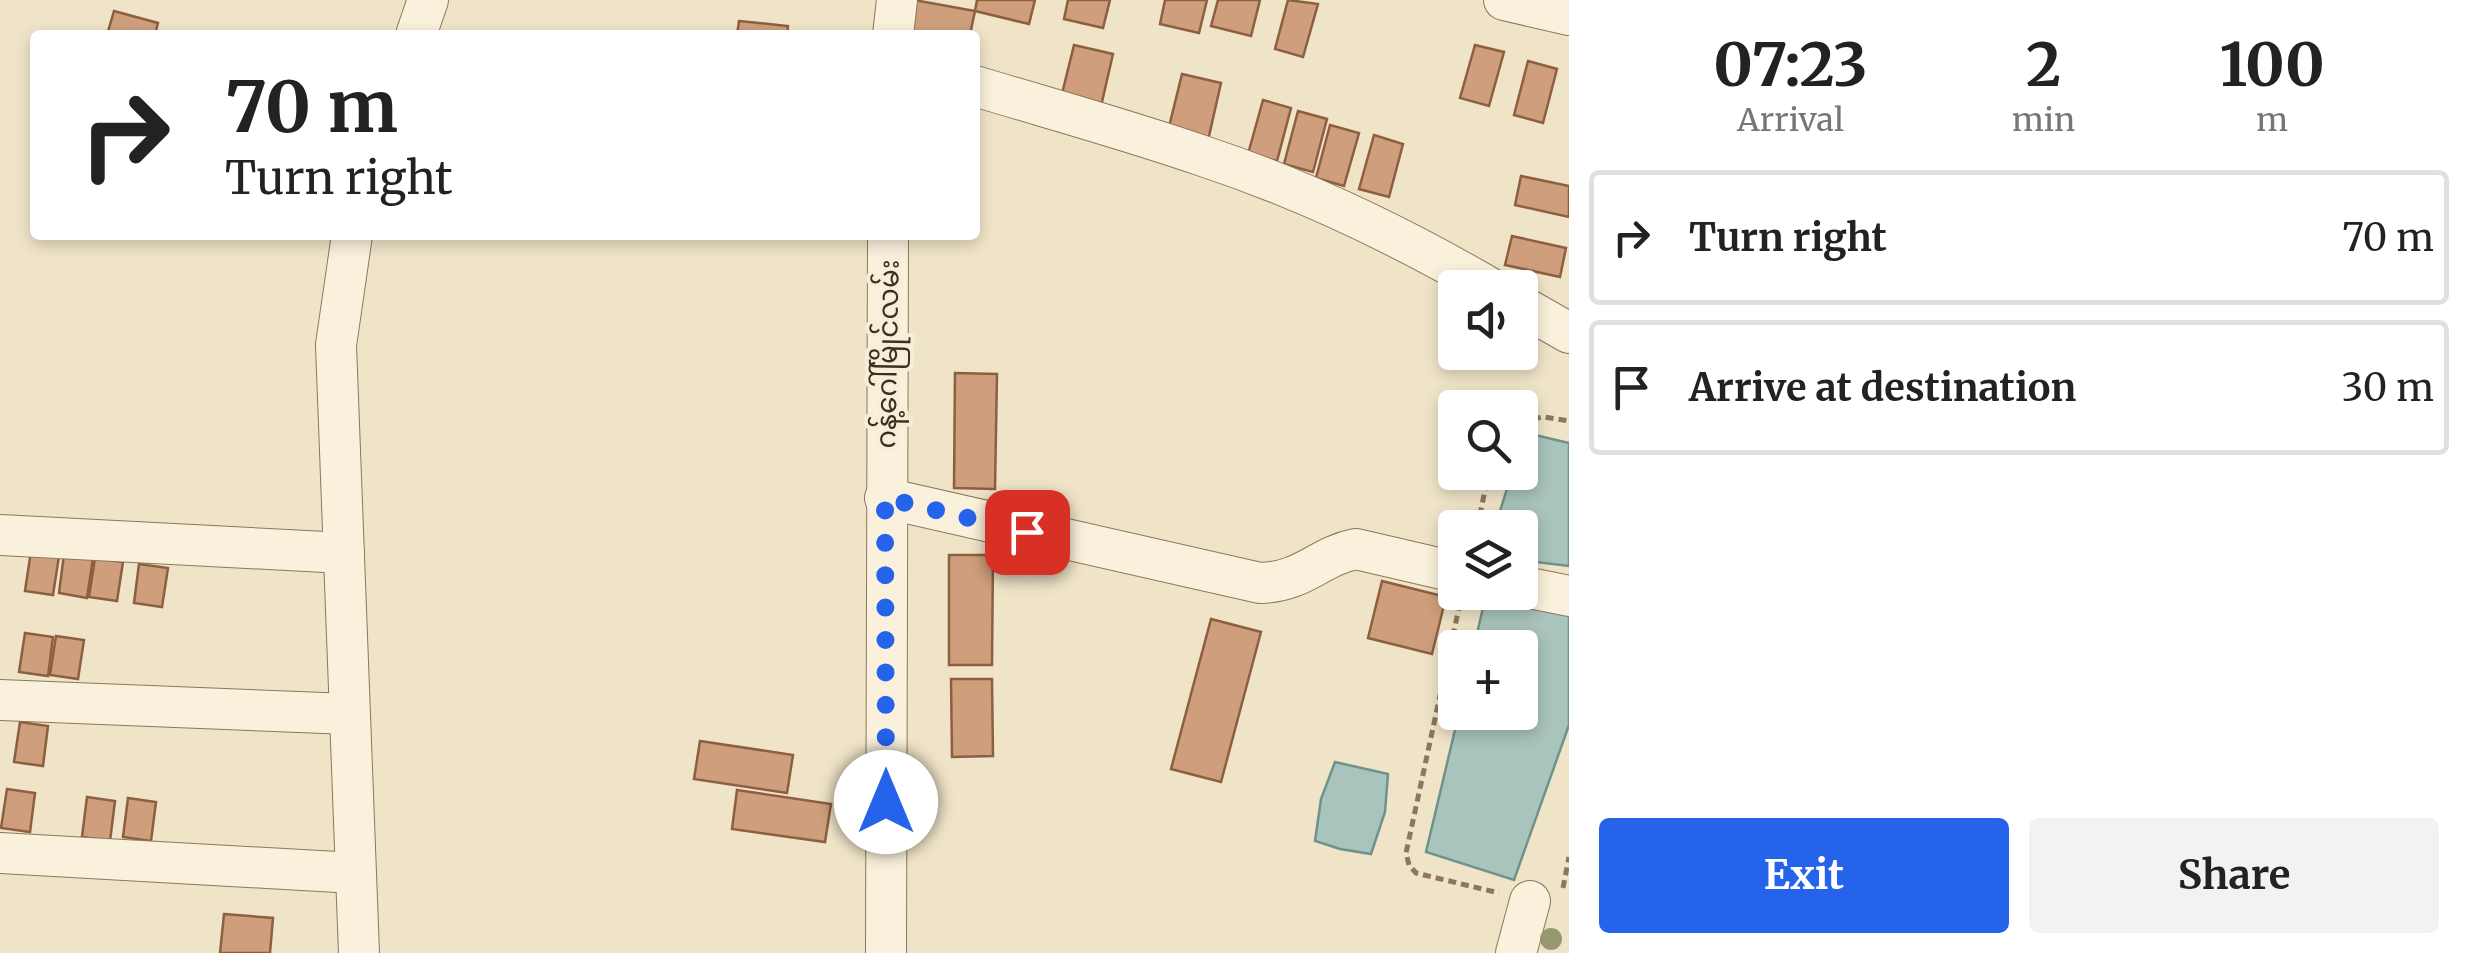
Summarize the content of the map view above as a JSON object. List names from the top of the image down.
{
  "streets": {
    "street": ["ဂန့်ဂေါ်မြိုင်လမ်း"]
  },
  "page": {
    "eta": [
      "07:23",
      "Arrival",
      "2",
      "min",
      "100",
      "m"
    ],
    "turn": ["70 m", "Turn right"],
    "list": [
      {
        "name": "Turn right",
        "value": "70 m"
      },
      {
        "name": "Arrive at destination",
        "value": "30 m"
      }
    ],
    "map_buttons": "+",
    "buttons": ["Exit", "Share"]
  }
}
